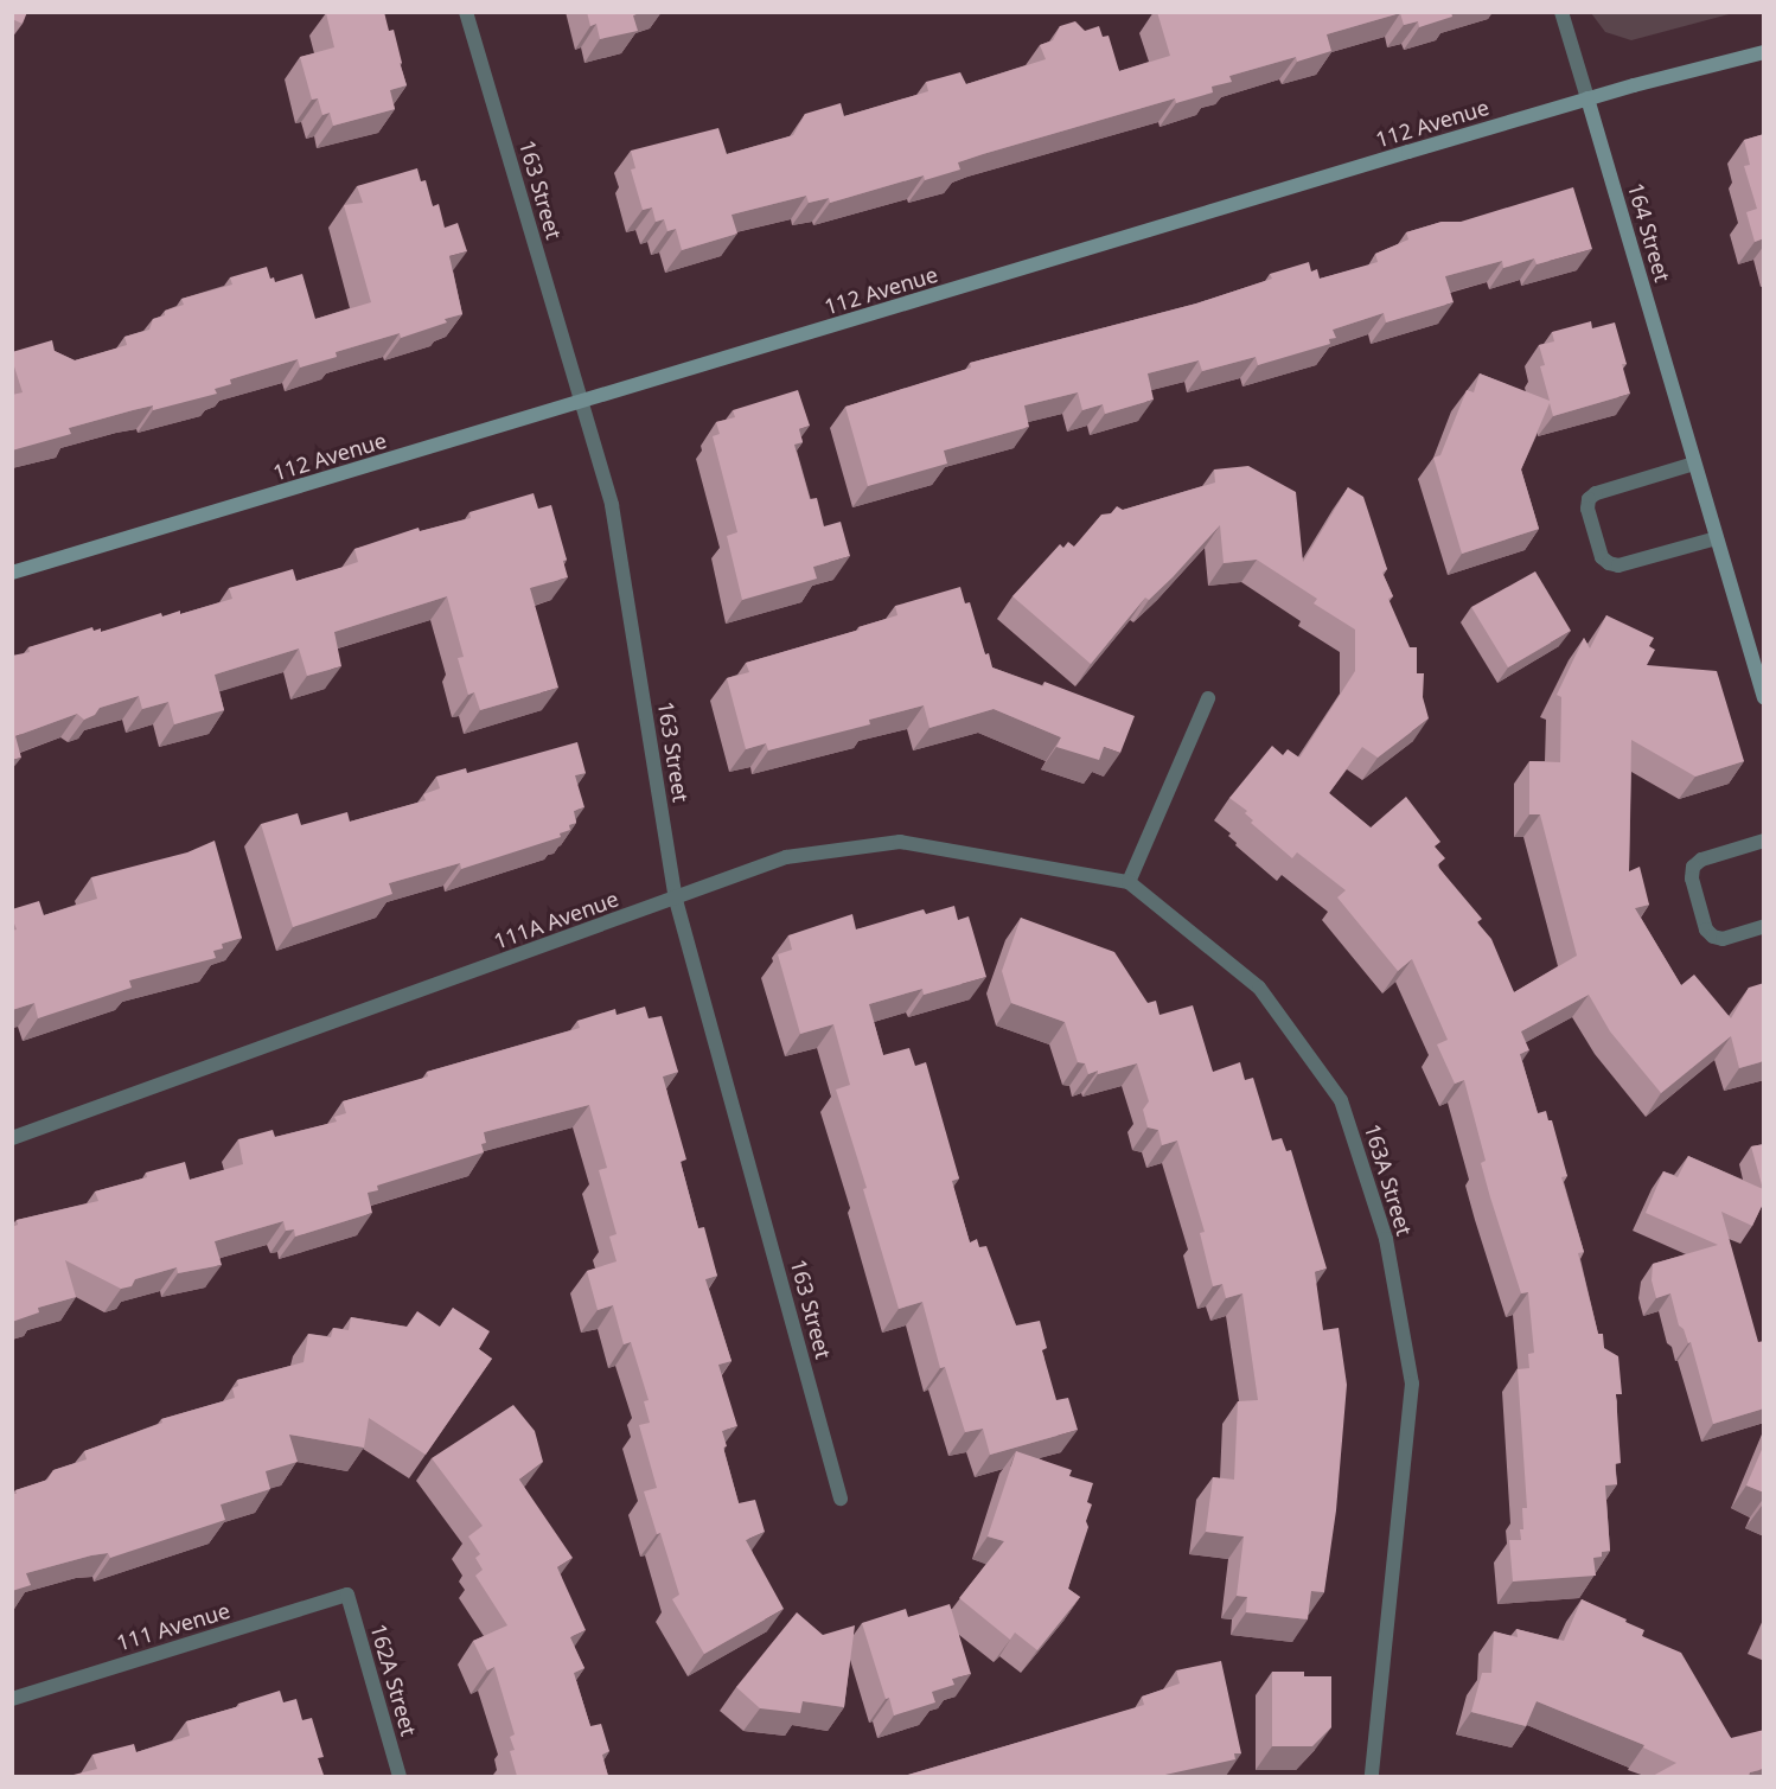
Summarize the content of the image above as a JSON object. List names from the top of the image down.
{
  "streets": {
    "street": [
      "112 Avenue",
      "163 Street",
      "164 Street",
      "111A Avenue",
      "163A Street",
      "111 Avenue",
      "162A Street"
    ]
  },
  "crossings": [
    ["112 Avenue", "163 Street"],
    ["112 Avenue", "164 Street"],
    ["163 Street", "111A Avenue"],
    ["111A Avenue", "163A Street"],
    ["111 Avenue", "162A Street"]
  ]
}
